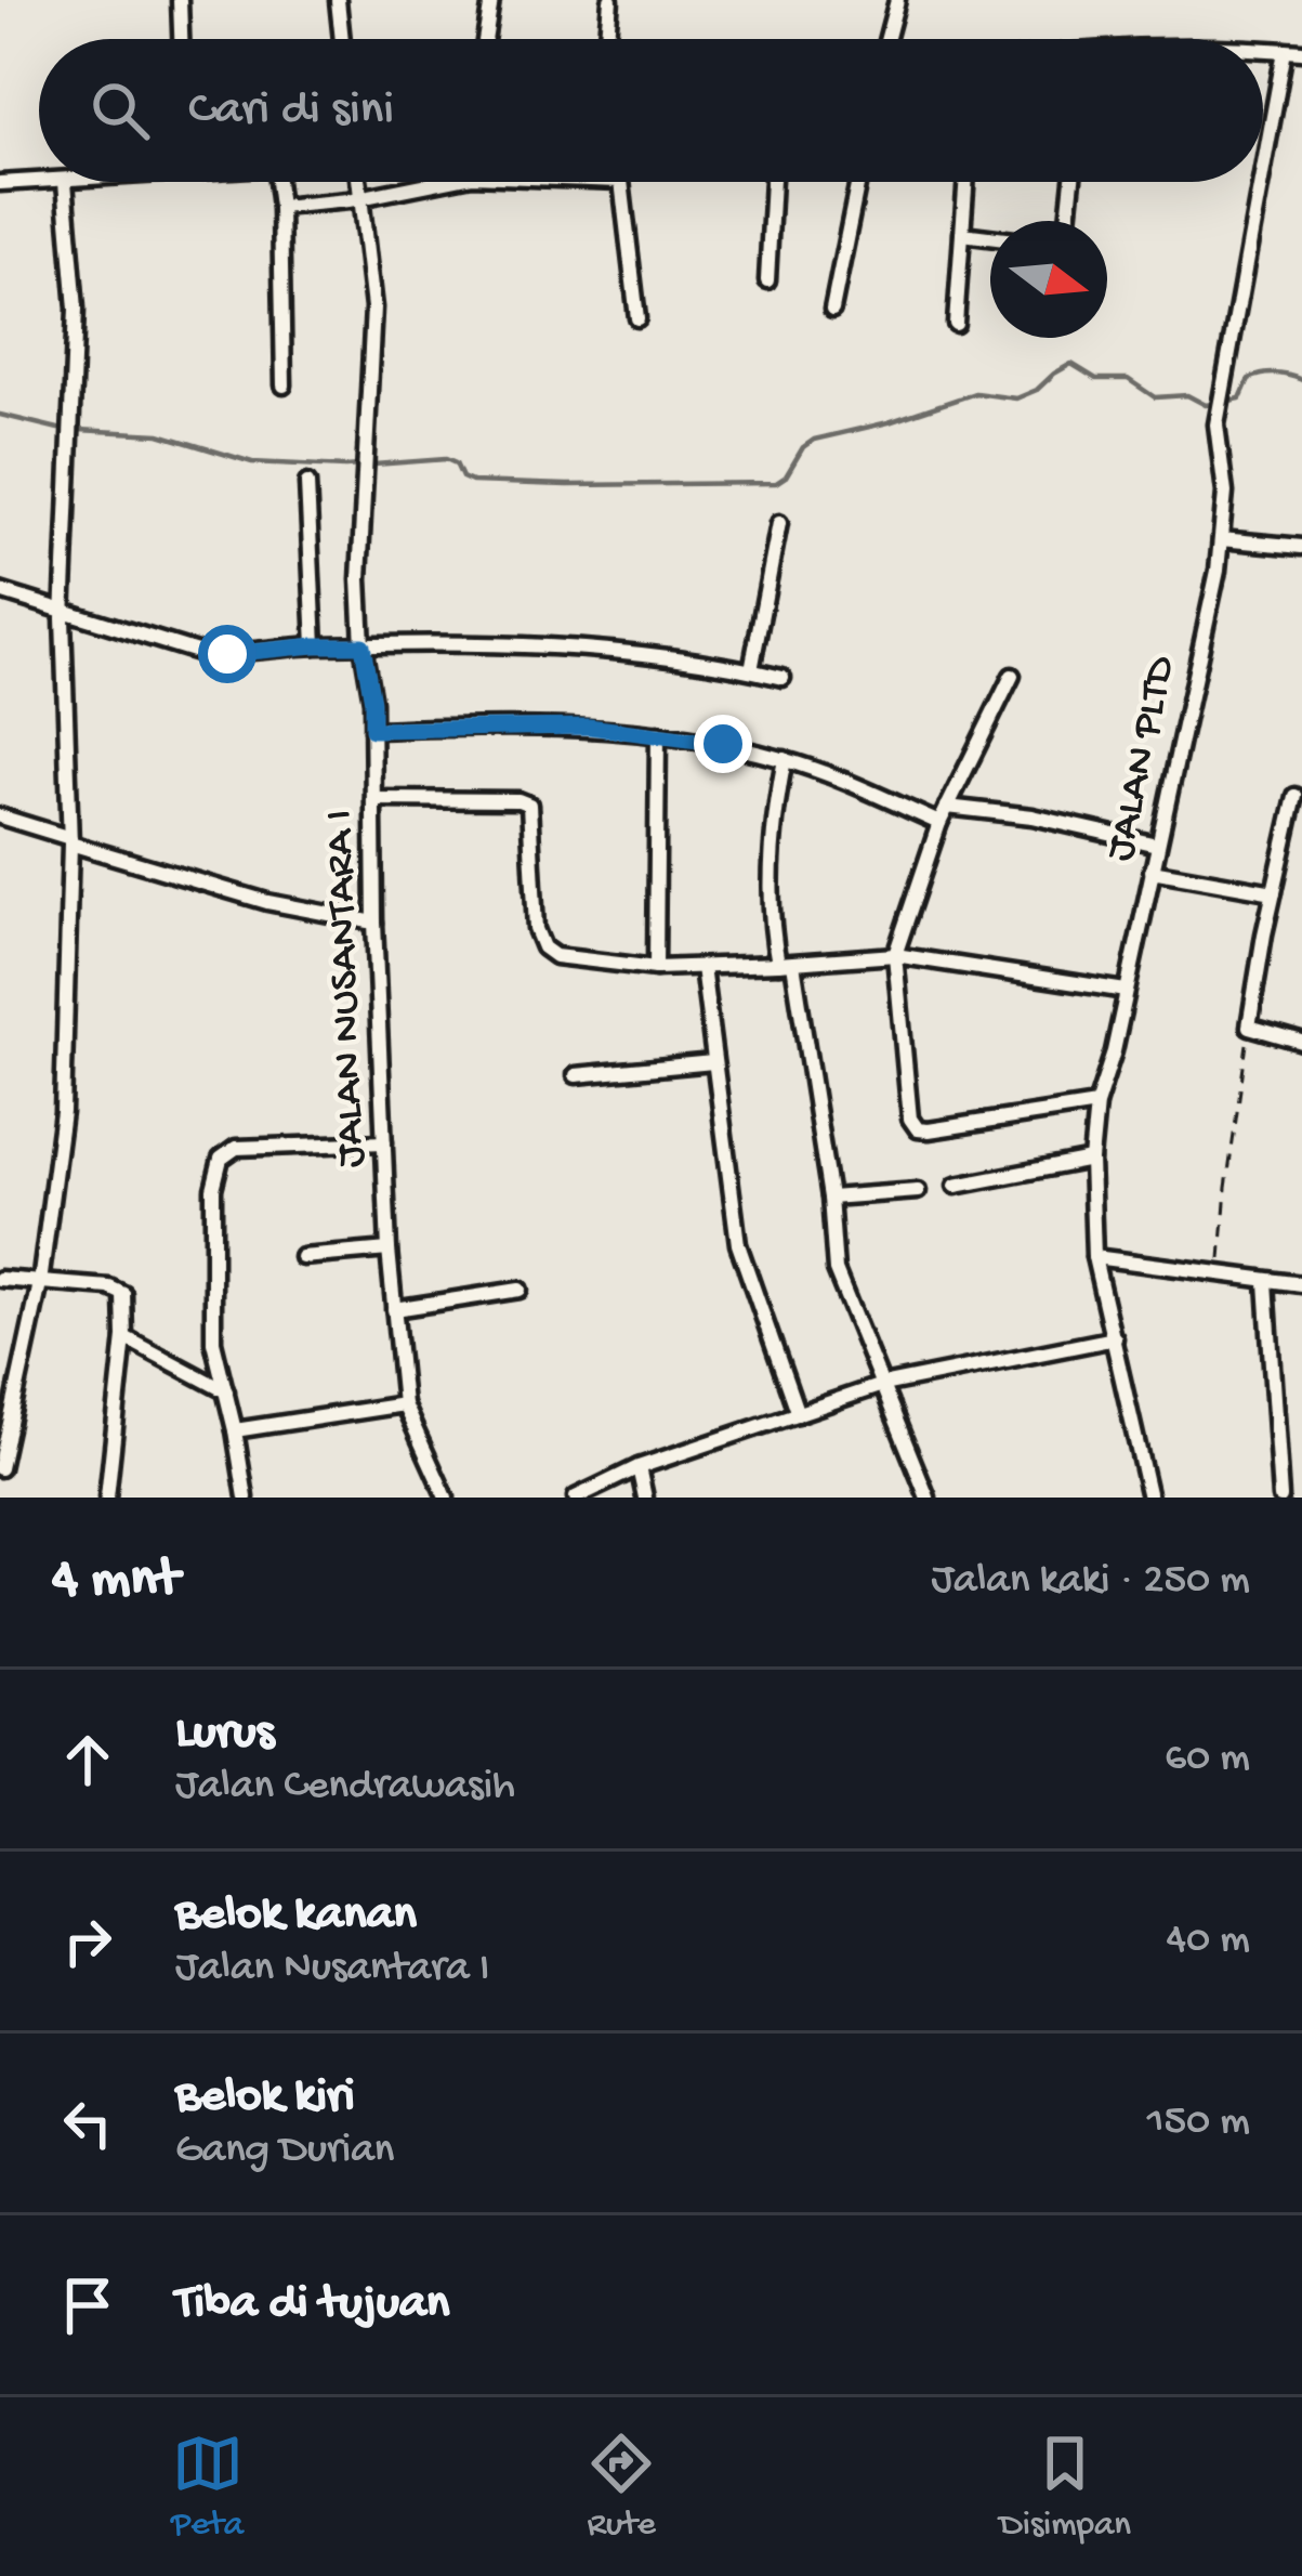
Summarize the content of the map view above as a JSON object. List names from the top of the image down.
{
  "streets": {
    "street": ["JALAN PLTD", "JALAN NUSANTARA I"]
  },
  "north": "right",
  "page": {
    "search": "Cari di sini",
    "heading": ["4 mnt", "Jalan kaki · 250 m"],
    "list": [
      ["Lurus", "Jalan Cendrawasih", "60 m"],
      ["Belok kanan", "Jalan Nusantara I", "40 m"],
      ["Belok kiri", "Gang Durian", "150 m"],
      "Tiba di tujuan"
    ],
    "nav": ["Peta", "Rute", "Disimpan"]
  }
}
